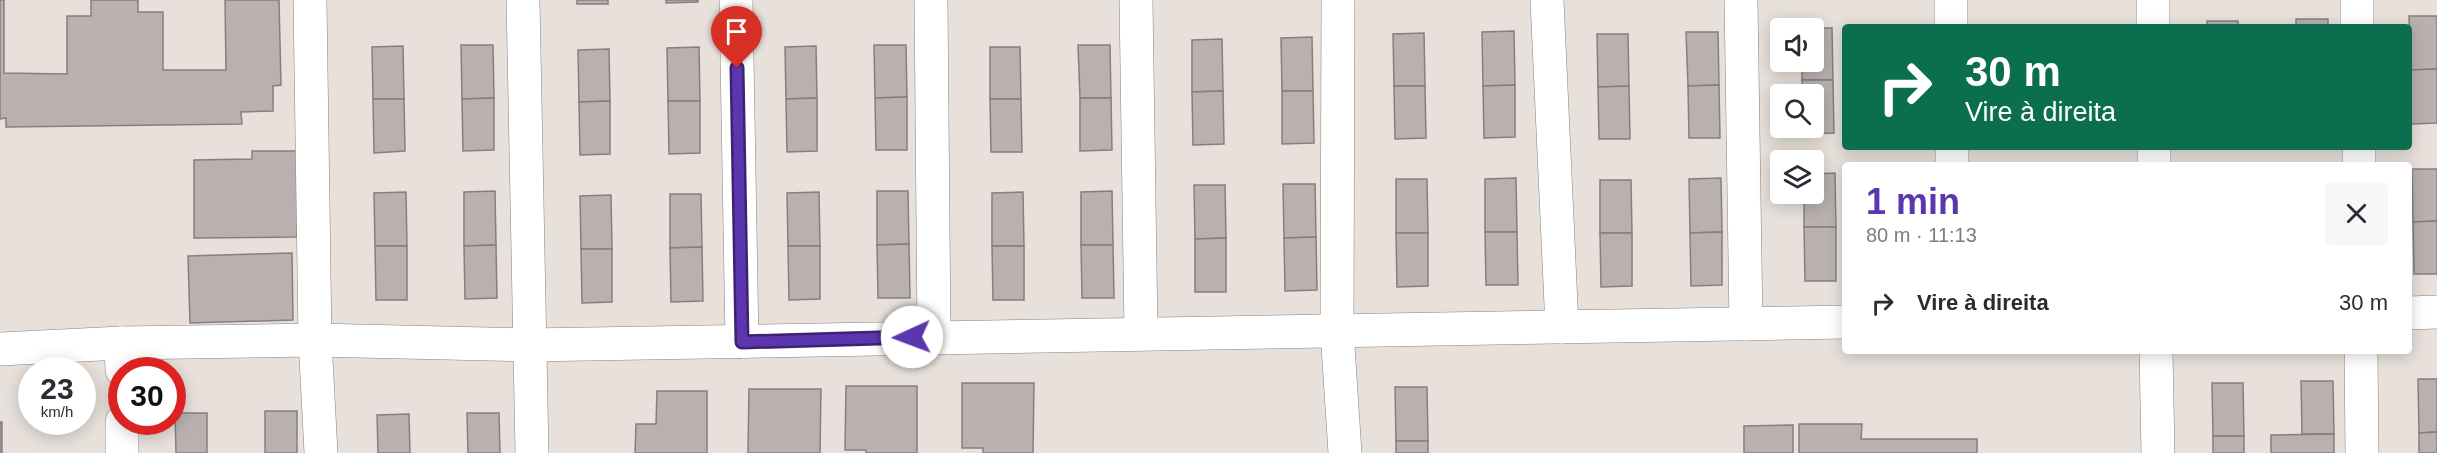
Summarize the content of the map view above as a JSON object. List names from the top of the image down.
{
  "page": {
    "turn": ["30 m", "Vire à direita"],
    "heading": ["1 min", "80 m · 11:13"],
    "list": [
      {
        "name": "Vire à direita",
        "value": "30 m"
      }
    ],
    "speed": "23 km/h",
    "limit": "30"
  }
}
